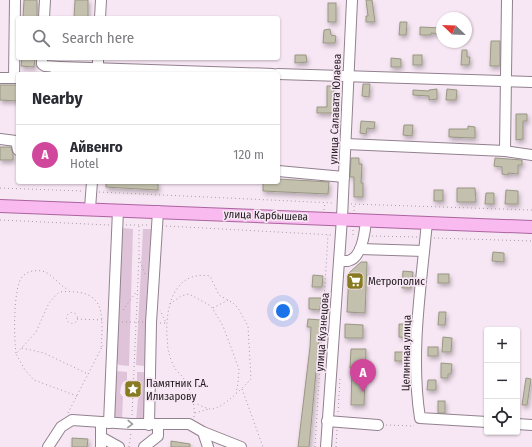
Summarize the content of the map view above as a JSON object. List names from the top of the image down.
{
  "streets": {
    "main road": ["улица Карбышева"],
    "street": ["улица Салавата Юлаева", "улица Кузнецова", "Целинная улица"]
  },
  "crossings": [
    ["улица Салавата Юлаева", "улица Карбышева"],
    ["улица Салавата Юлаева", "улица Кузнецова"],
    ["улица Карбышева", "улица Кузнецова"],
    ["улица Карбышева", "Целинная улица"]
  ],
  "places": {
    "supermarket": ["Метрополис"],
    "place": ["Памятник Г.А. Илизарову"]
  },
  "north": "top left",
  "page": {
    "search": "Search here",
    "heading": "Nearby",
    "list": [
      {
        "mark": "A",
        "name": "Айвенго",
        "note": "Hotel",
        "value": "120 m"
      }
    ],
    "map_buttons": ["+", "−"],
    "pins": "A"
  }
}
